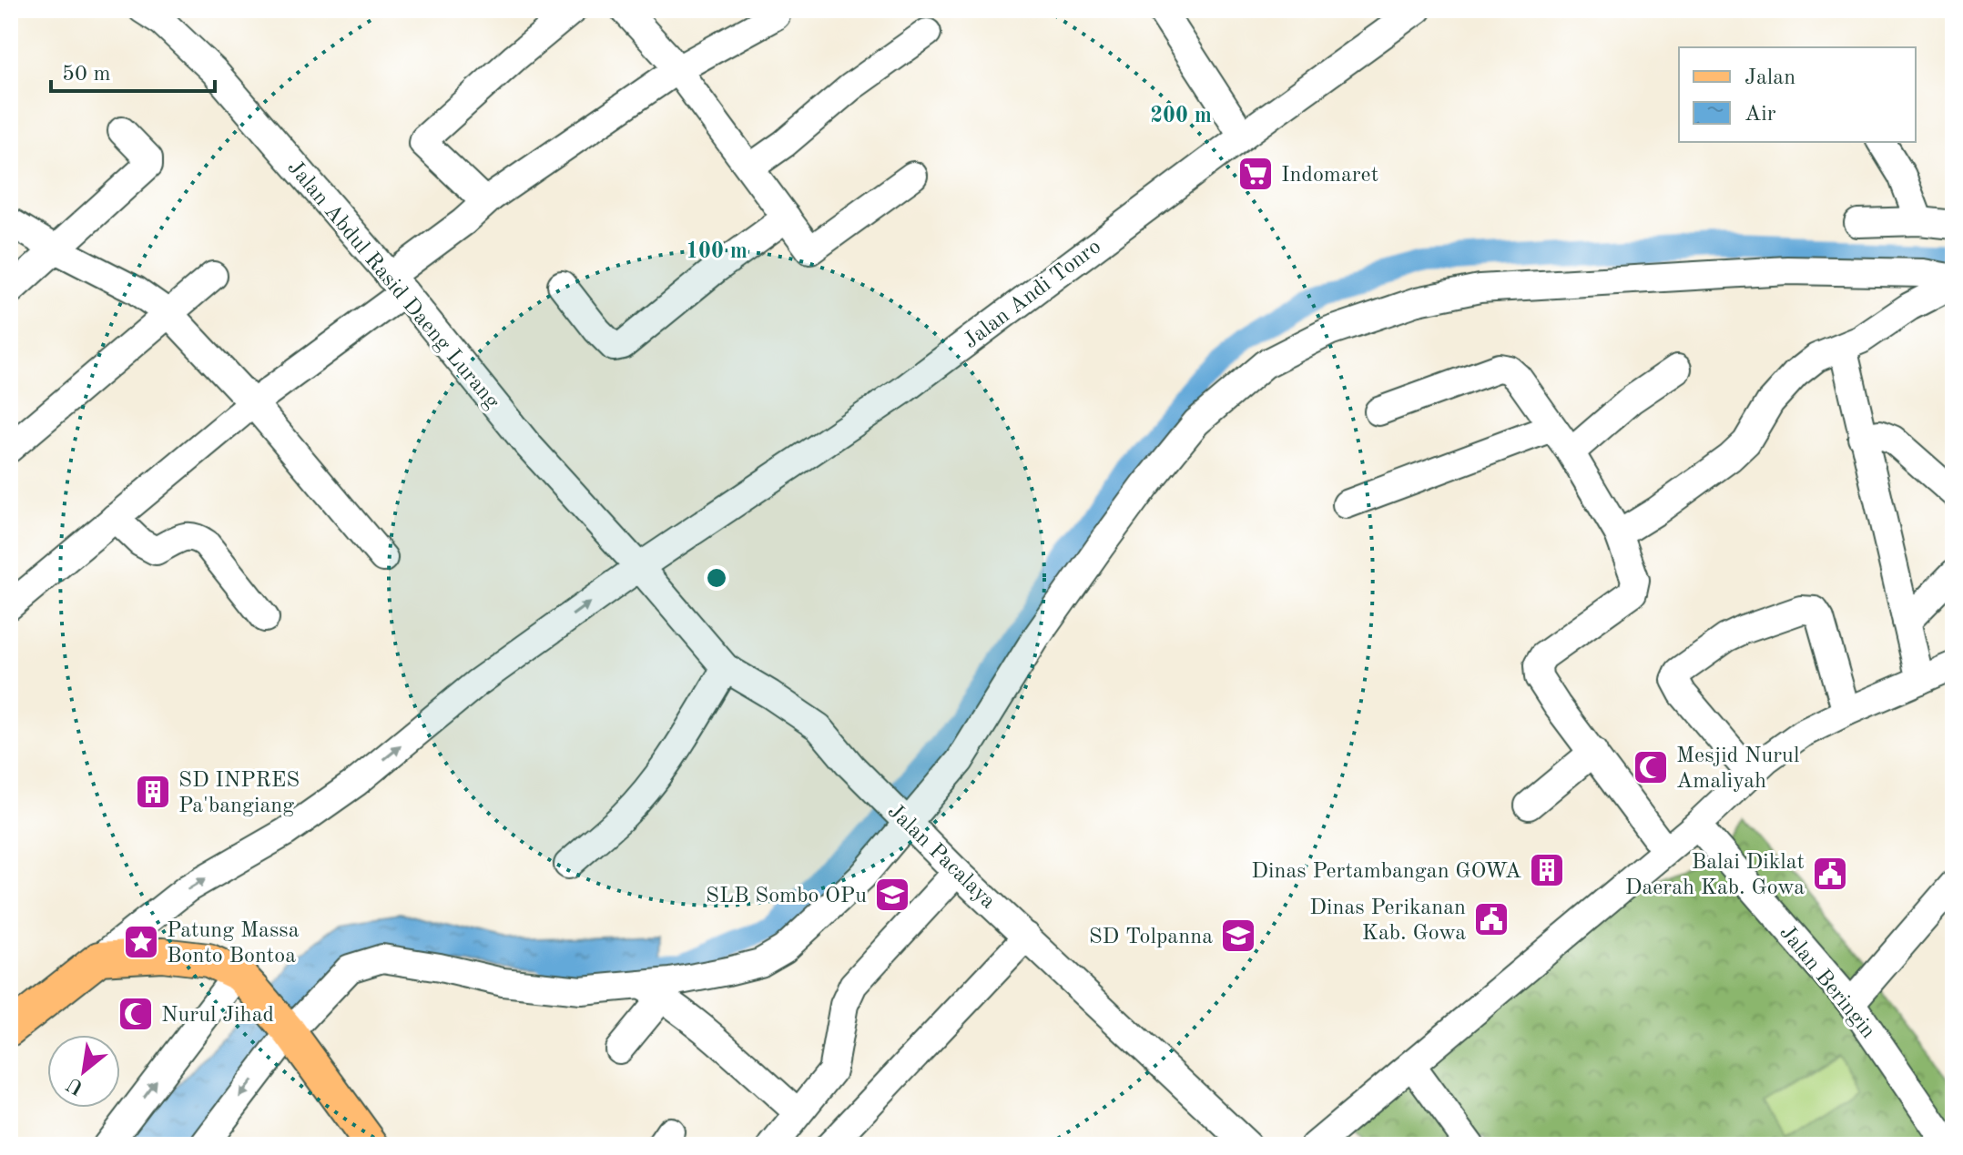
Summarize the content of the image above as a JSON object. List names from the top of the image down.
{
  "streets": {
    "street": [
      "Jalan Abdul Rasid Daeng Lurang",
      "Jalan Andi Tonro",
      "Jalan Pacalaya",
      "Jalan Beringin"
    ]
  },
  "crossings": [
    ["Jalan Abdul Rasid Daeng Lurang", "Jalan Andi Tonro"],
    ["Jalan Abdul Rasid Daeng Lurang", "Jalan Pacalaya"],
    ["Jalan Andi Tonro", "Jalan Pacalaya"]
  ],
  "places": {
    "supermarket": ["Indomaret"],
    "mosque": ["Mesjid Nurul Amaliyah", "Nurul Jihad"],
    "building": ["SD INPRES Pa'bangiang", "Dinas Pertambangan GOWA"],
    "public building": ["Balai Diklat Daerah Kab. Gowa", "Dinas Perikanan Kab. Gowa"],
    "school or university": ["SLB Sombo OPu", "SD Tolpanna"],
    "place": ["Patung Massa Bonto Bontoa"]
  },
  "legend": ["Jalan", "Air"],
  "scale_bar": "50 m",
  "north": "bottom left",
  "rings": ["200 m", "100 m"]
}
